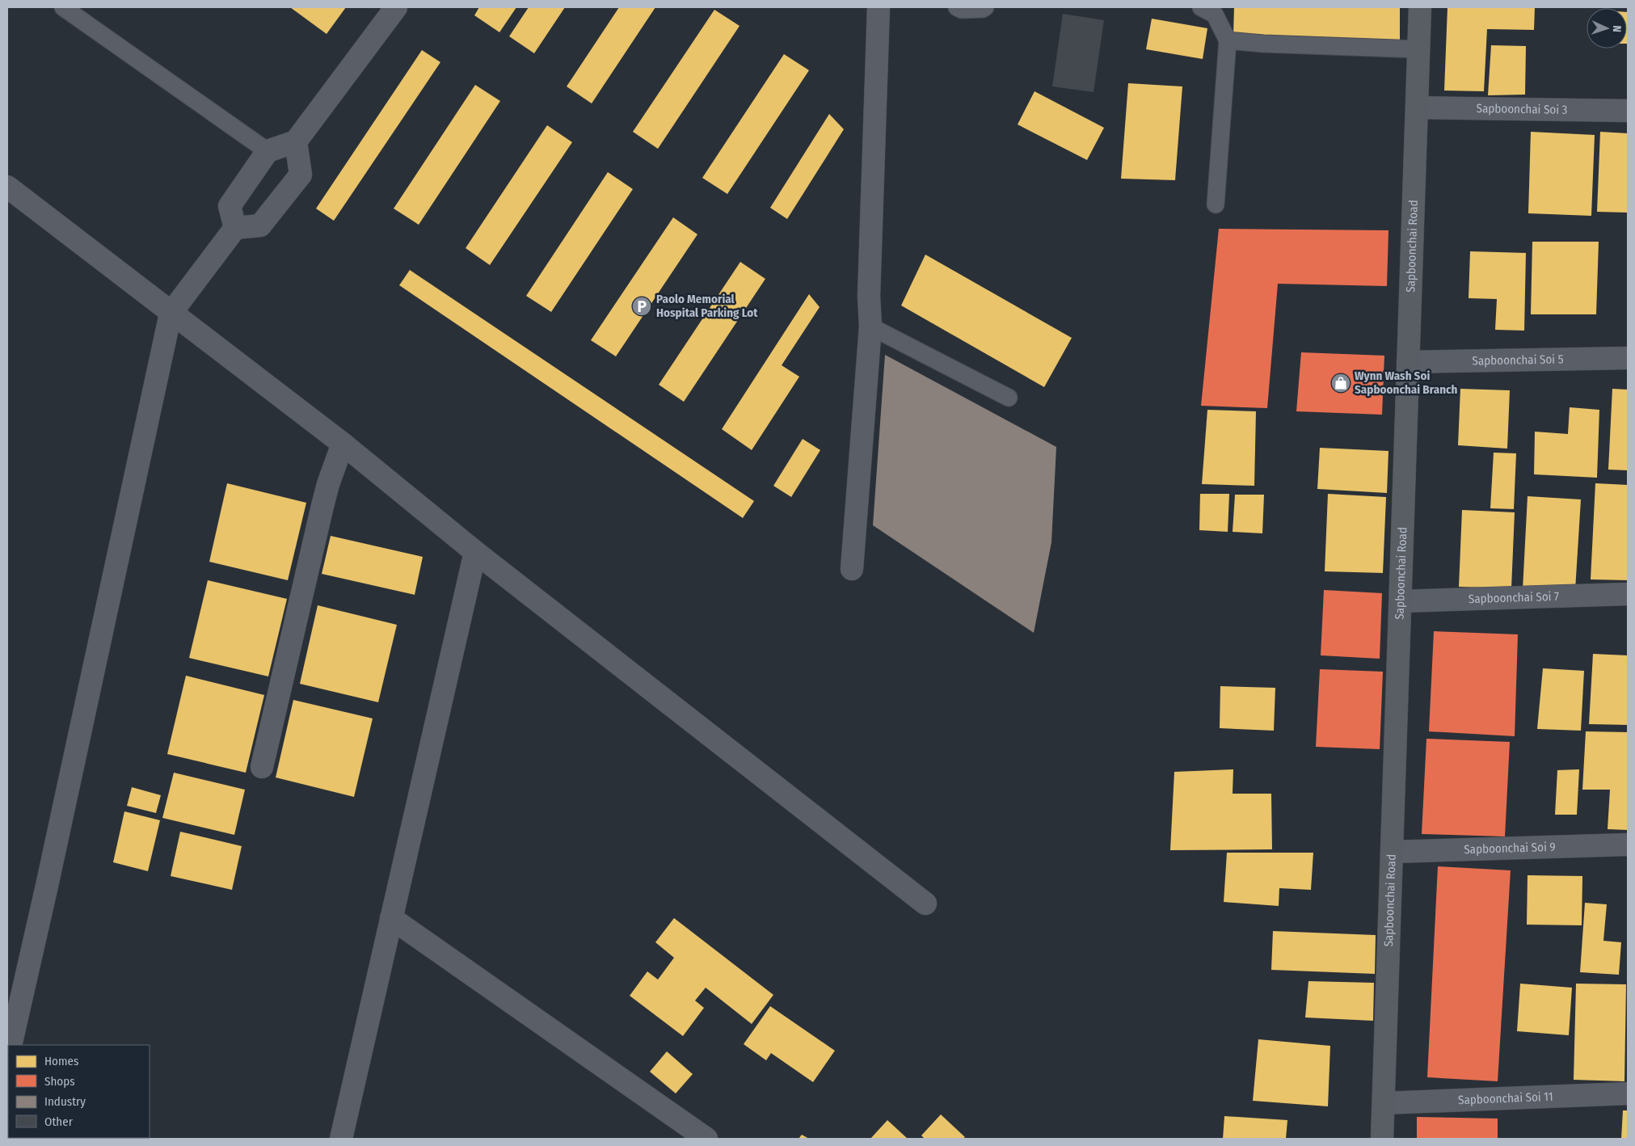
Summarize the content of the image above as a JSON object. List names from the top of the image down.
{
  "streets": {
    "street": [
      "Sapboonchai Soi 3",
      "Sapboonchai Road",
      "Sapboonchai Soi 5",
      "Sapboonchai Soi 7",
      "Sapboonchai Soi 9",
      "Sapboonchai Soi 11"
    ]
  },
  "crossings": [
    ["Sapboonchai Soi 3", "Sapboonchai Road"],
    ["Sapboonchai Road", "Sapboonchai Soi 5"],
    ["Sapboonchai Road", "Sapboonchai Soi 7"],
    ["Sapboonchai Road", "Sapboonchai Soi 9"],
    ["Sapboonchai Road", "Sapboonchai Soi 11"]
  ],
  "places": {
    "parking": ["Paolo Memorial Hospital Parking Lot"],
    "shop": ["Wynn Wash Soi Sapboonchai Branch"]
  },
  "legend": [
    "Homes",
    "Shops",
    "Industry",
    "Other"
  ],
  "north": "right"
}
